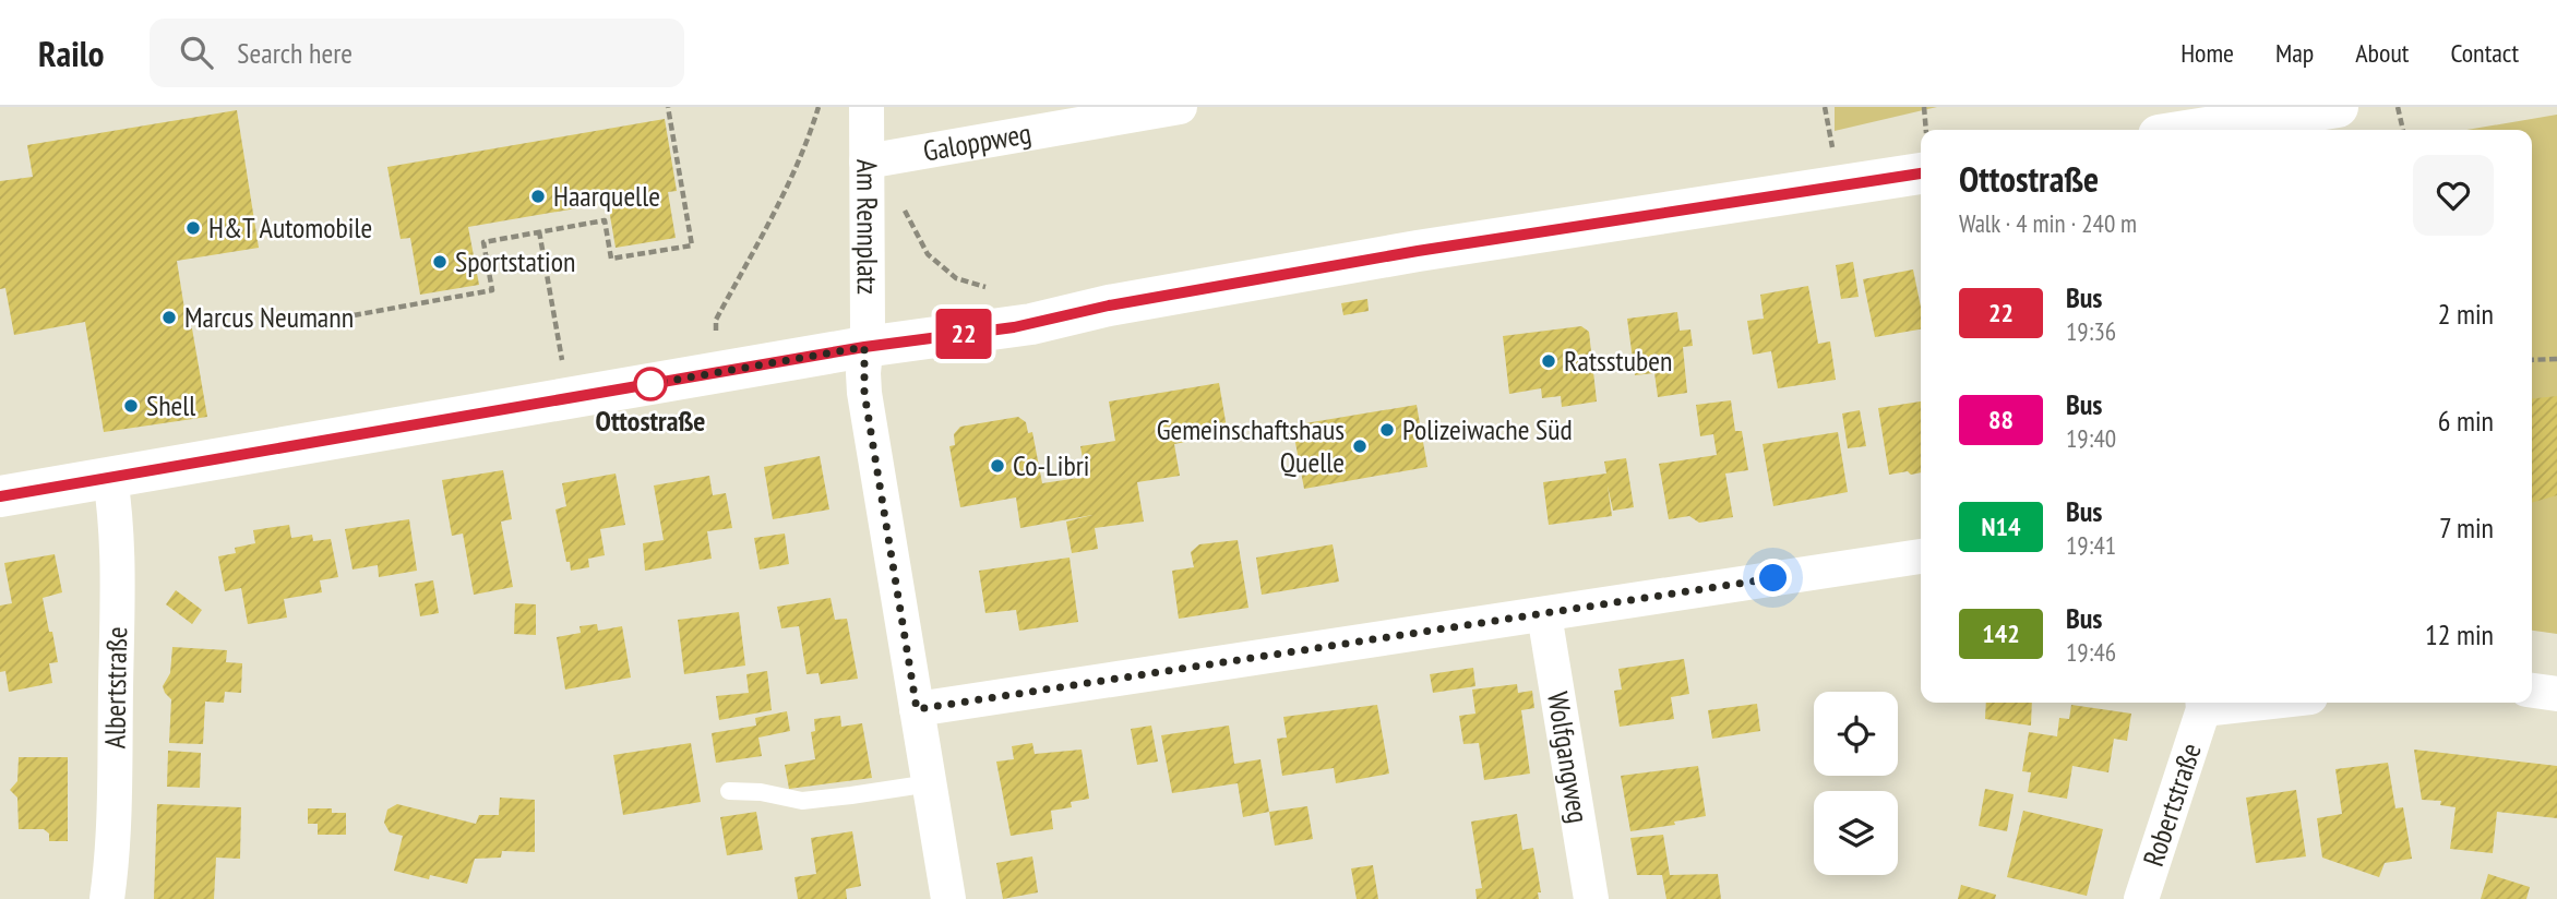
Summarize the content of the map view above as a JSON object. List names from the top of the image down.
{
  "streets": {
    "street": [
      "Galoppweg",
      "Am Rennplatz",
      "Albertstraße",
      "Wolfgangweg",
      "Robertstraße"
    ]
  },
  "crossings": [
    ["Galoppweg", "Am Rennplatz"]
  ],
  "places": [
    "Haarquelle",
    "H&T Automobile",
    "Sportstation",
    "Marcus Neumann",
    "Ratsstuben",
    "Ottostraße",
    "Shell",
    "Polizeiwache Süd",
    "Gemeinschaftshaus Quelle",
    "Co-Libri"
  ],
  "lines": ["bus line 22"],
  "page": {
    "header": "Railo",
    "search": "Search here",
    "nav": [
      "Home",
      "Map",
      "About",
      "Contact"
    ],
    "on_map": "22",
    "heading": ["Ottostraße", "Walk · 4 min · 240 m"],
    "list": [
      {
        "mark": "22",
        "name": "Bus",
        "note": "19:36",
        "value": "2 min"
      },
      {
        "mark": "88",
        "name": "Bus",
        "note": "19:40",
        "value": "6 min"
      },
      {
        "mark": "N14",
        "name": "Bus",
        "note": "19:41",
        "value": "7 min"
      },
      {
        "mark": "142",
        "name": "Bus",
        "note": "19:46",
        "value": "12 min"
      }
    ]
  }
}
